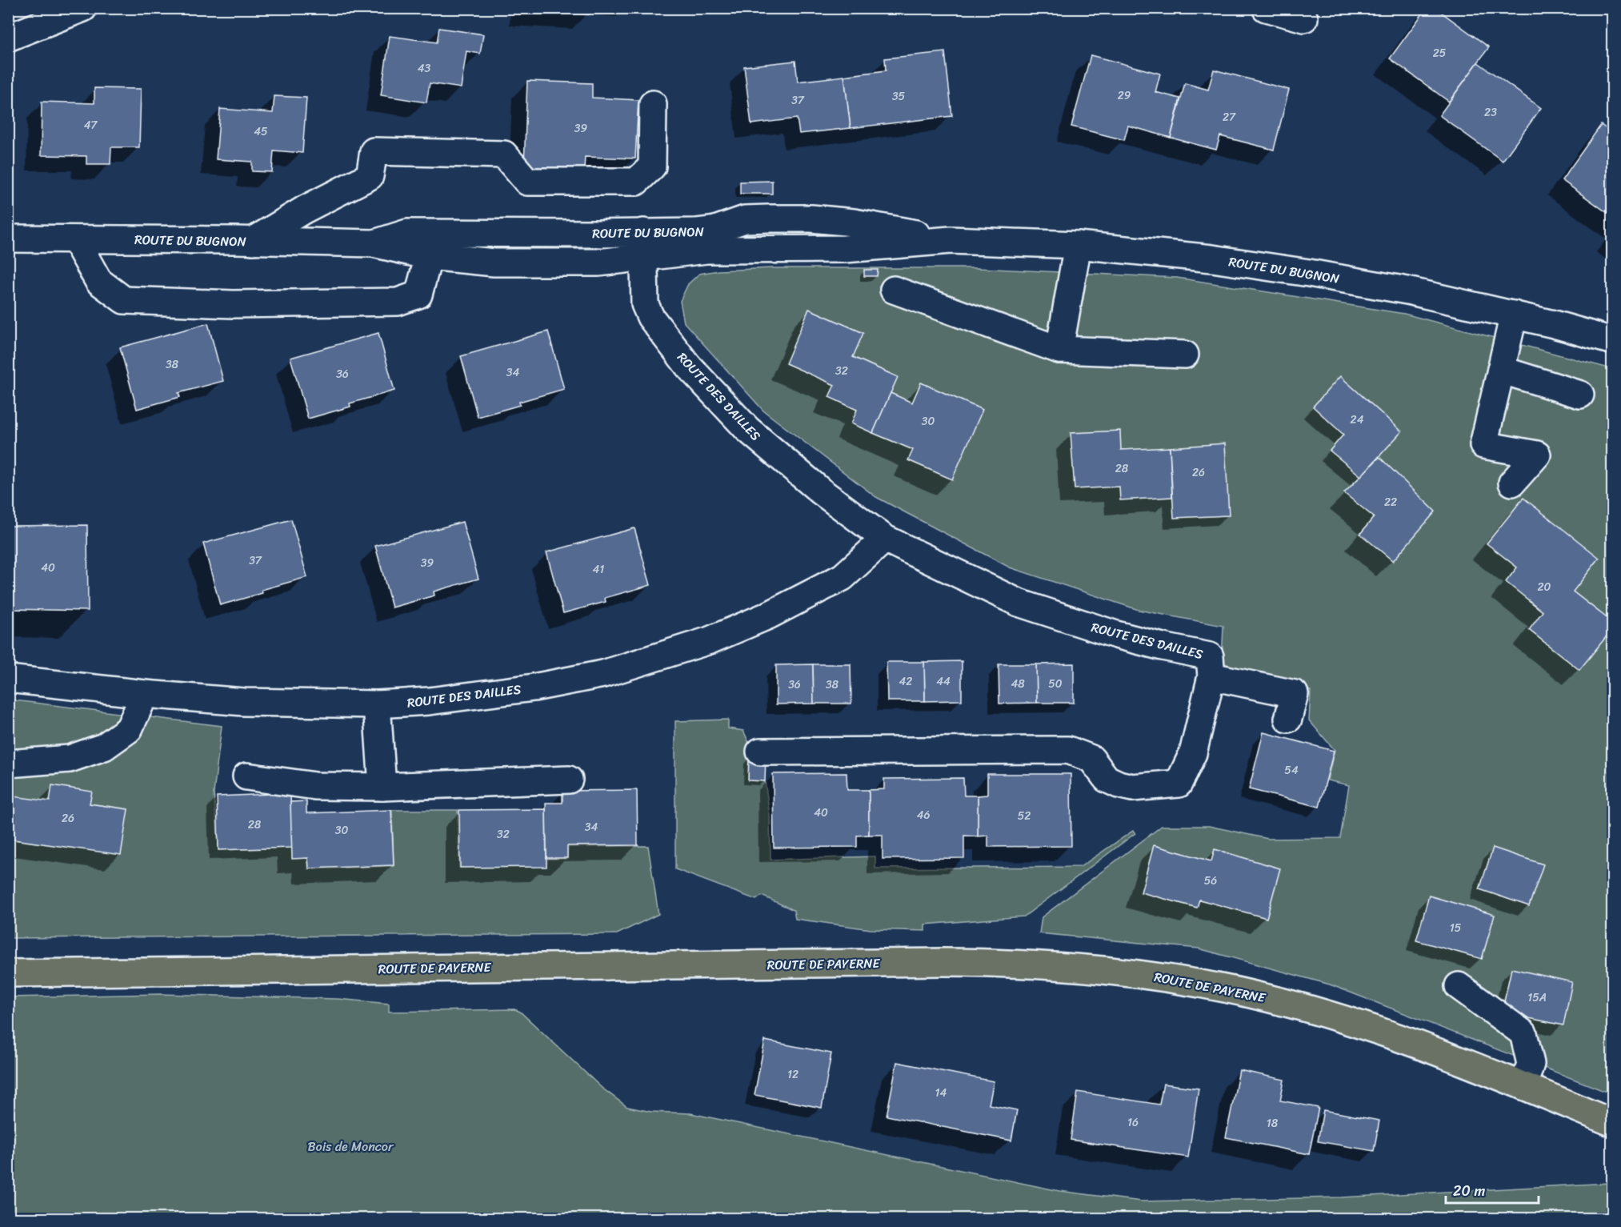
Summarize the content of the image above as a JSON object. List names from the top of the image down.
{
  "streets": {
    "main road": ["ROUTE DE PAYERNE"],
    "street": ["ROUTE DU BUGNON", "ROUTE DES DAILLES"]
  },
  "crossings": [
    ["ROUTE DU BUGNON", "ROUTE DES DAILLES"]
  ],
  "parks": ["Bois de Moncor"],
  "house_numbers": [
    "25",
    "43",
    "29",
    "35",
    "37",
    "23",
    "27",
    "47",
    "39",
    "45",
    "38",
    "32",
    "34",
    "36",
    "24",
    "30",
    "28",
    "26",
    "22",
    "37",
    "39",
    "40",
    "41",
    "20",
    "42",
    "44",
    "48",
    "50",
    "36",
    "38",
    "54",
    "40",
    "46",
    "52",
    "26",
    "28",
    "34",
    "30",
    "32",
    "56",
    "15",
    "15A",
    "12",
    "14",
    "16",
    "18"
  ],
  "scale_bar": "20 m"
}
